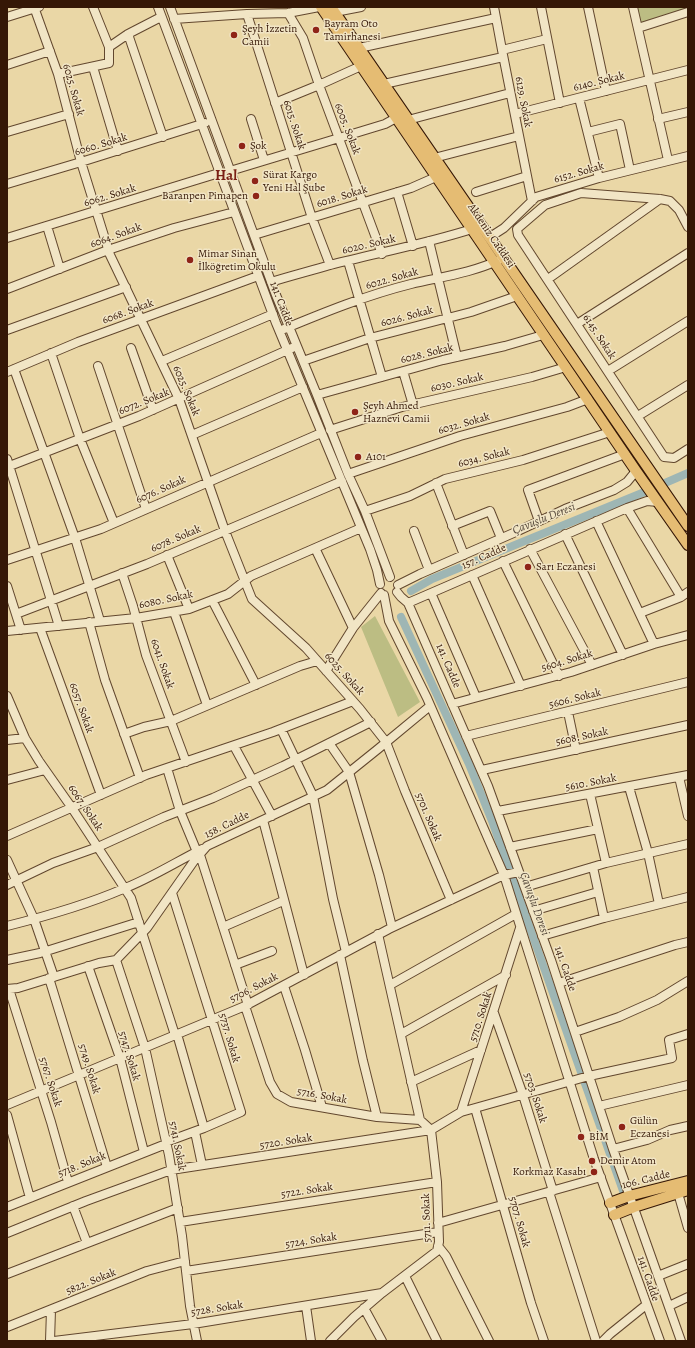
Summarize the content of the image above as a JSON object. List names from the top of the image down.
{
  "streets": {
    "main road": ["Akdeniz Caddesi", "106. Cadde"],
    "street": [
      "6140. Sokak",
      "6025. Sokak",
      "6129. Sokak",
      "6015. Sokak",
      "6005. Sokak",
      "6060. Sokak",
      "6152. Sokak",
      "6062. Sokak",
      "6018. Sokak",
      "6064. Sokak",
      "6020. Sokak",
      "6022. Sokak",
      "141. Cadde",
      "6068. Sokak",
      "6026. Sokak",
      "6145. Sokak",
      "6028. Sokak",
      "6030. Sokak",
      "6072. Sokak",
      "6032. Sokak",
      "6034. Sokak",
      "6076. Sokak",
      "6078. Sokak",
      "157. Cadde",
      "6080. Sokak",
      "5604. Sokak",
      "6041. Sokak",
      "5606. Sokak",
      "6057. Sokak",
      "5608. Sokak",
      "5610. Sokak",
      "6067. Sokak",
      "5701. Sokak",
      "158. Cadde",
      "5706. Sokak",
      "5710. Sokak",
      "5737. Sokak",
      "5747. Sokak",
      "5749. Sokak",
      "5767. Sokak",
      "5716. Sokak",
      "5703. Sokak",
      "5720. Sokak",
      "5741. Sokak",
      "5718. Sokak",
      "5722. Sokak",
      "5711. Sokak",
      "5707. Sokak",
      "5724. Sokak",
      "5822. Sokak",
      "5728. Sokak"
    ]
  },
  "crossings": [
    ["6140. Sokak", "6129. Sokak"],
    ["6025. Sokak", "6060. Sokak"],
    ["6025. Sokak", "6062. Sokak"],
    ["6025. Sokak", "6064. Sokak"],
    ["6025. Sokak", "6068. Sokak"],
    ["6025. Sokak", "6072. Sokak"],
    ["6025. Sokak", "6076. Sokak"],
    ["6025. Sokak", "6078. Sokak"],
    ["6025. Sokak", "6080. Sokak"],
    ["6025. Sokak", "5701. Sokak"],
    ["6025. Sokak", "158. Cadde"],
    ["6129. Sokak", "6152. Sokak"],
    ["6015. Sokak", "6018. Sokak"],
    ["6015. Sokak", "6020. Sokak"],
    ["6005. Sokak", "6018. Sokak"],
    ["6005. Sokak", "6020. Sokak"],
    ["6060. Sokak", "141. Cadde"],
    ["6152. Sokak", "Akdeniz Caddesi"],
    ["6062. Sokak", "141. Cadde"],
    ["6018. Sokak", "Akdeniz Caddesi"],
    ["6018. Sokak", "141. Cadde"],
    ["6064. Sokak", "141. Cadde"],
    ["Akdeniz Caddesi", "6020. Sokak"],
    ["Akdeniz Caddesi", "6022. Sokak"],
    ["Akdeniz Caddesi", "6026. Sokak"],
    ["Akdeniz Caddesi", "6028. Sokak"],
    ["Akdeniz Caddesi", "6030. Sokak"],
    ["Akdeniz Caddesi", "6032. Sokak"],
    ["Akdeniz Caddesi", "6034. Sokak"],
    ["Akdeniz Caddesi", "157. Cadde"],
    ["6020. Sokak", "141. Cadde"],
    ["6022. Sokak", "141. Cadde"],
    ["141. Cadde", "6068. Sokak"],
    ["141. Cadde", "6026. Sokak"],
    ["141. Cadde", "6028. Sokak"],
    ["141. Cadde", "6030. Sokak"],
    ["141. Cadde", "6072. Sokak"],
    ["141. Cadde", "6032. Sokak"],
    ["141. Cadde", "6034. Sokak"],
    ["141. Cadde", "6076. Sokak"],
    ["141. Cadde", "6078. Sokak"],
    ["141. Cadde", "157. Cadde"],
    ["141. Cadde", "6080. Sokak"],
    ["141. Cadde", "5604. Sokak"],
    ["141. Cadde", "5606. Sokak"],
    ["141. Cadde", "5608. Sokak"],
    ["141. Cadde", "5610. Sokak"],
    ["141. Cadde", "158. Cadde"],
    ["141. Cadde", "5706. Sokak"],
    ["141. Cadde", "5710. Sokak"],
    ["141. Cadde", "5720. Sokak"],
    ["141. Cadde", "106. Cadde"],
    ["141. Cadde", "5724. Sokak"],
    ["6078. Sokak", "6041. Sokak"],
    ["6080. Sokak", "6041. Sokak"],
    ["6080. Sokak", "6057. Sokak"],
    ["6067. Sokak", "158. Cadde"],
    ["6067. Sokak", "5706. Sokak"],
    ["6067. Sokak", "5737. Sokak"],
    ["5701. Sokak", "158. Cadde"],
    ["5701. Sokak", "5706. Sokak"],
    ["158. Cadde", "5737. Sokak"],
    ["158. Cadde", "5716. Sokak"],
    ["158. Cadde", "5741. Sokak"],
    ["5706. Sokak", "5737. Sokak"],
    ["5706. Sokak", "5747. Sokak"],
    ["5706. Sokak", "5749. Sokak"],
    ["5706. Sokak", "5767. Sokak"],
    ["5706. Sokak", "5716. Sokak"],
    ["5706. Sokak", "5741. Sokak"],
    ["5710. Sokak", "5703. Sokak"],
    ["5710. Sokak", "5720. Sokak"],
    ["5737. Sokak", "5741. Sokak"],
    ["5737. Sokak", "5718. Sokak"],
    ["5747. Sokak", "5718. Sokak"],
    ["5749. Sokak", "5718. Sokak"],
    ["5767. Sokak", "5718. Sokak"],
    ["5703. Sokak", "5720. Sokak"],
    ["5703. Sokak", "5724. Sokak"],
    ["5720. Sokak", "5741. Sokak"],
    ["5720. Sokak", "5711. Sokak"],
    ["5720. Sokak", "5707. Sokak"],
    ["5741. Sokak", "5718. Sokak"],
    ["5741. Sokak", "5722. Sokak"],
    ["5741. Sokak", "5724. Sokak"],
    ["5741. Sokak", "5822. Sokak"],
    ["5741. Sokak", "5728. Sokak"],
    ["5722. Sokak", "5711. Sokak"],
    ["5711. Sokak", "5724. Sokak"],
    ["5707. Sokak", "5724. Sokak"]
  ],
  "districts": ["Hal"],
  "water": ["Çavuşlu Deresi"],
  "places": [
    "Bayram Oto Tamirhanesi",
    "Şeyh İzzetin Camii",
    "Şok",
    "Sürat Kargo Yeni Hal Şube",
    "Baranpen Pimapen",
    "Mimar Sinan İlköğretim Okulu",
    "Şeyh Ahmed Haznevi Camii",
    "A101",
    "Sarı Eczanesi",
    "Gülün Eczanesi",
    "BİM",
    "Demir Atom",
    "Korkmaz Kasabı"
  ]
}
